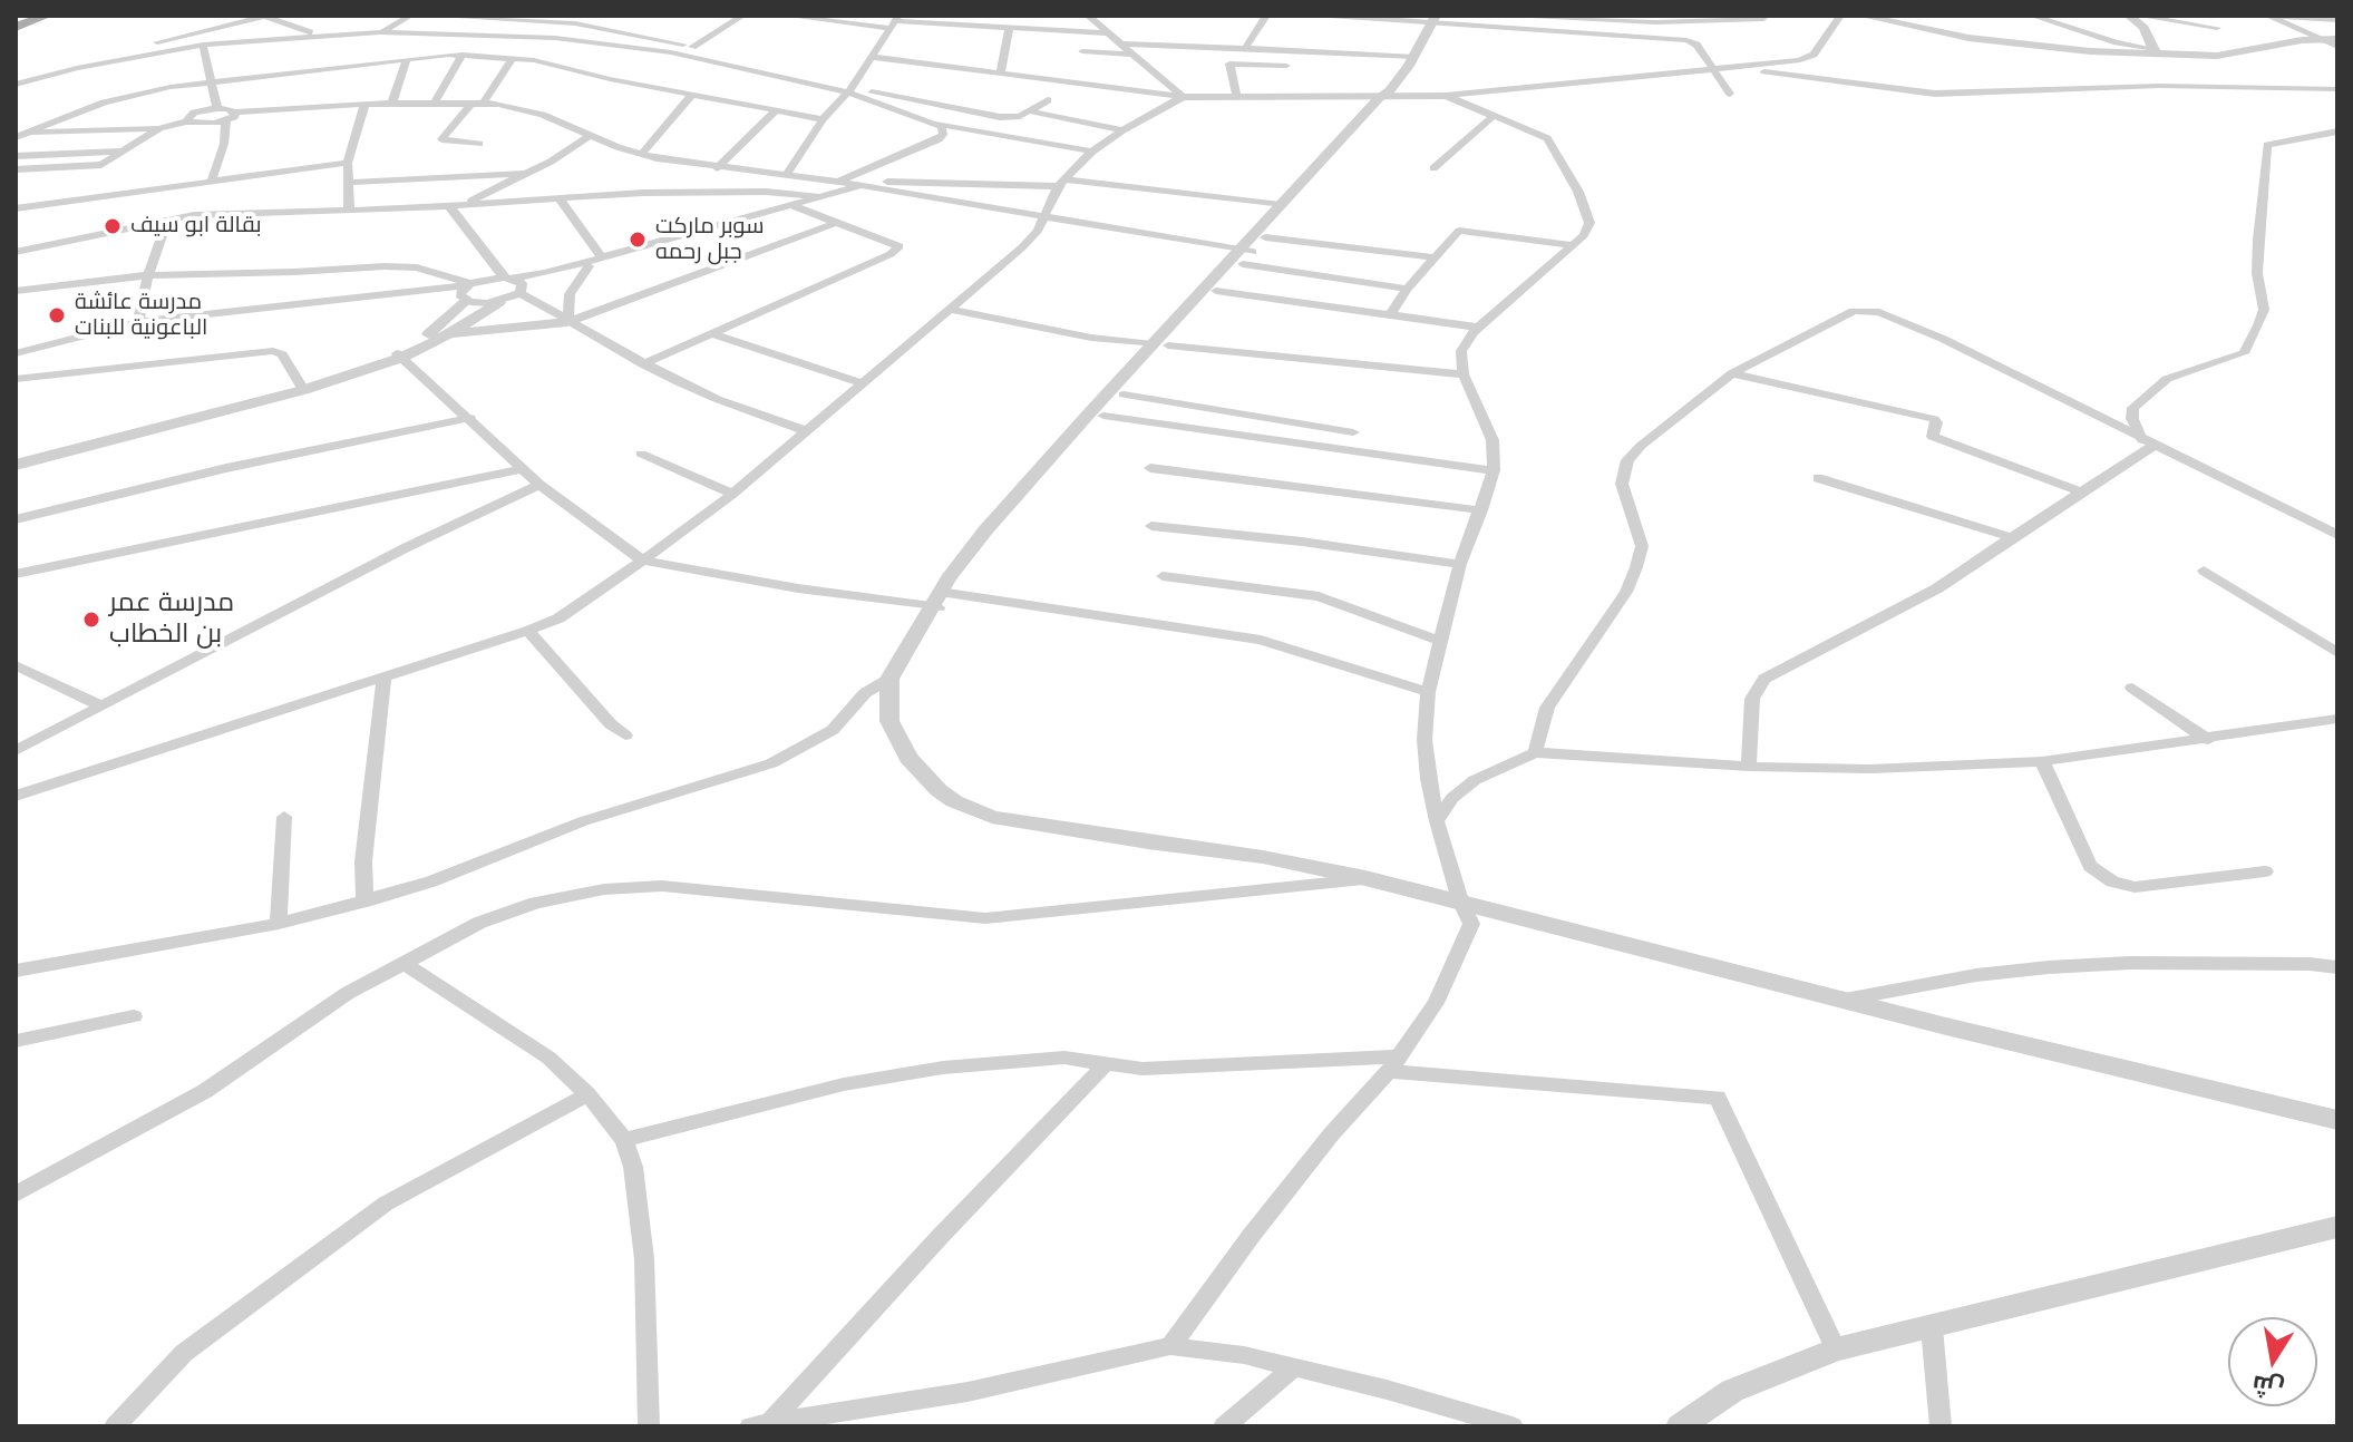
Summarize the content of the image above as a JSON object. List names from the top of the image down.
{
  "places": [
    "بقالة ابو سيف",
    "سوبر ماركت جبل رحمه",
    "مدرسة عائشة الباعونية للبنات",
    "مدرسة عمر بن الخطاب"
  ],
  "north": "bottom"
}
